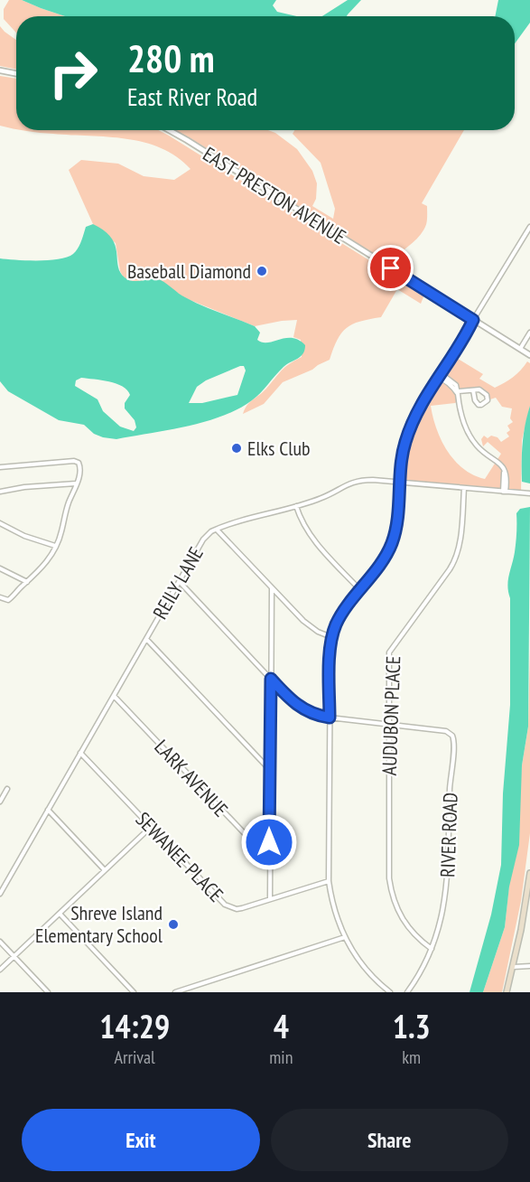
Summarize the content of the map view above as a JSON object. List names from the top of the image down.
{
  "streets": {
    "street": [
      "EAST PRESTON AVENUE",
      "REILY LANE",
      "AUDUBON PLACE",
      "LARK AVENUE",
      "RIVER ROAD",
      "SEWANEE PLACE"
    ]
  },
  "crossings": [
    ["REILY LANE", "AUDUBON PLACE"],
    ["REILY LANE", "LARK AVENUE"],
    ["REILY LANE", "RIVER ROAD"],
    ["REILY LANE", "SEWANEE PLACE"],
    ["AUDUBON PLACE", "RIVER ROAD"]
  ],
  "places": ["Baseball Diamond", "Elks Club", "Shreve Island Elementary School"],
  "page": {
    "turn": ["280 m", "East River Road"],
    "eta": [
      "14:29",
      "Arrival",
      "4",
      "min",
      "1.3",
      "km"
    ],
    "buttons": ["Exit", "Share"]
  }
}
